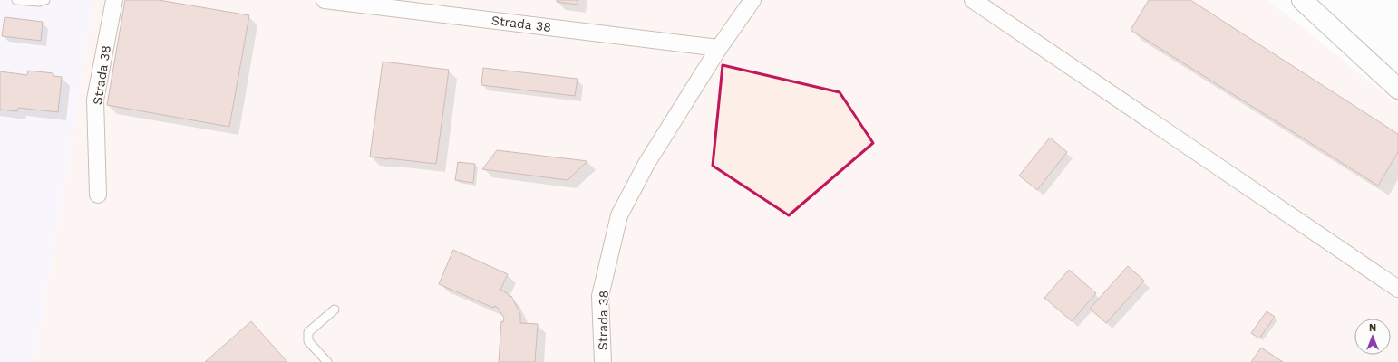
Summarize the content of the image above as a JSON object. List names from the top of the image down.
{
  "streets": {
    "street": ["Strada 38"]
  },
  "north": "top"
}
